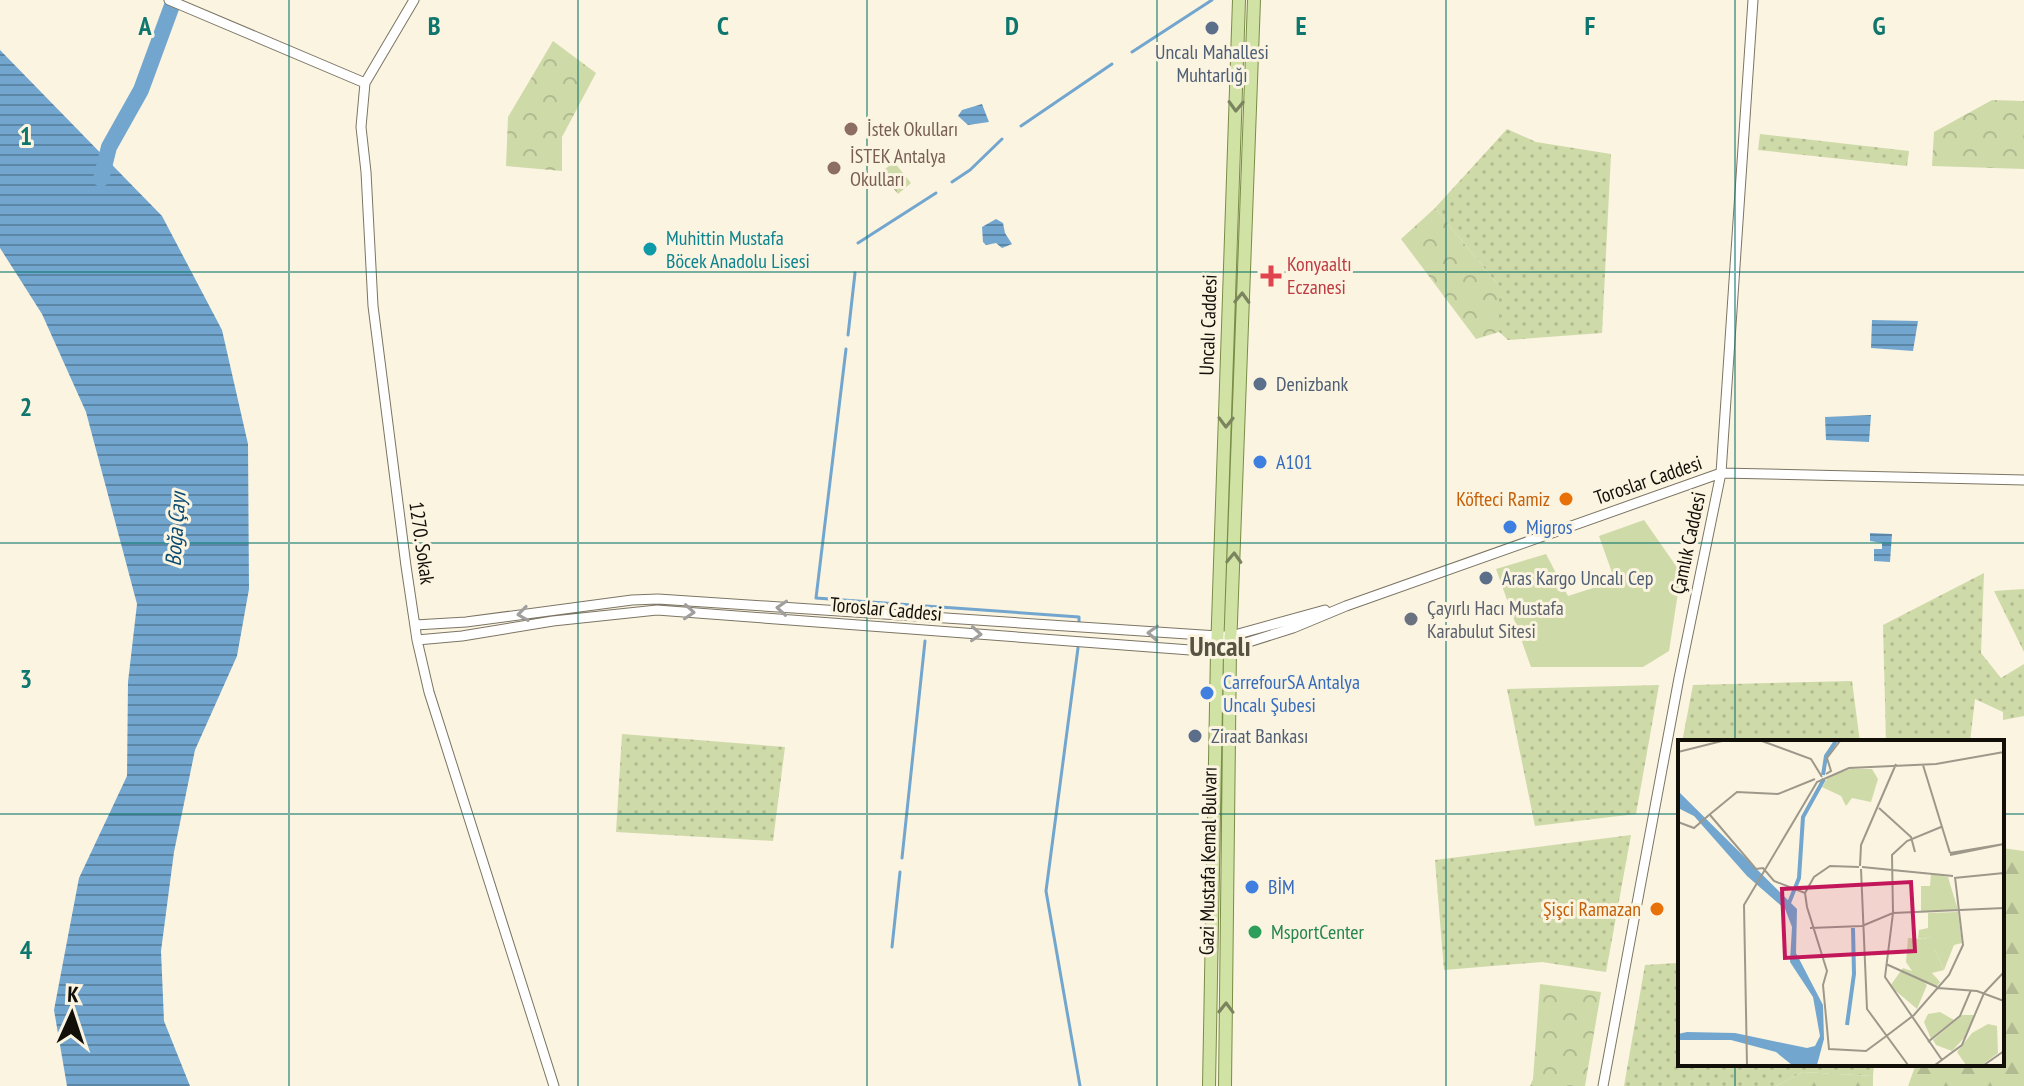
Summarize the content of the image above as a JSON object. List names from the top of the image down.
{
  "streets": {
    "main road": ["Uncalı Caddesi", "Gazi Mustafa Kemal Bulvarı"],
    "street": ["Toroslar Caddesi", "1270. Sokak", "Çamlık Caddesi"]
  },
  "crossings": [
    ["Uncalı Caddesi", "Toroslar Caddesi"],
    ["Uncalı Caddesi", "Gazi Mustafa Kemal Bulvarı"],
    ["Toroslar Caddesi", "1270. Sokak"],
    ["Toroslar Caddesi", "Çamlık Caddesi"],
    ["Toroslar Caddesi", "Gazi Mustafa Kemal Bulvarı"]
  ],
  "districts": ["Uncalı"],
  "water": ["Boğa Çayı"],
  "places": {
    "other": [
      "Uncalı Mahallesi Muhtarlığı",
      "İstek Okulları",
      "İSTEK Antalya Okulları",
      "Muhittin Mustafa Böcek Anadolu Lisesi",
      "Denizbank",
      "A101",
      "Köfteci Ramiz",
      "Migros",
      "Aras Kargo Uncalı Cep",
      "Çayırlı Hacı Mustafa Karabulut Sitesi",
      "CarrefourSA Antalya Uncalı Şubesi",
      "Ziraat Bankası",
      "BİM",
      "Şişci Ramazan",
      "MsportCenter"
    ],
    "health": ["Konyaaltı Eczanesi"]
  },
  "north": "top",
  "grid": {
    "columns": [
      "A",
      "B",
      "C",
      "D",
      "E",
      "F",
      "G"
    ],
    "rows": [
      "1",
      "2",
      "3",
      "4"
    ]
  }
}
